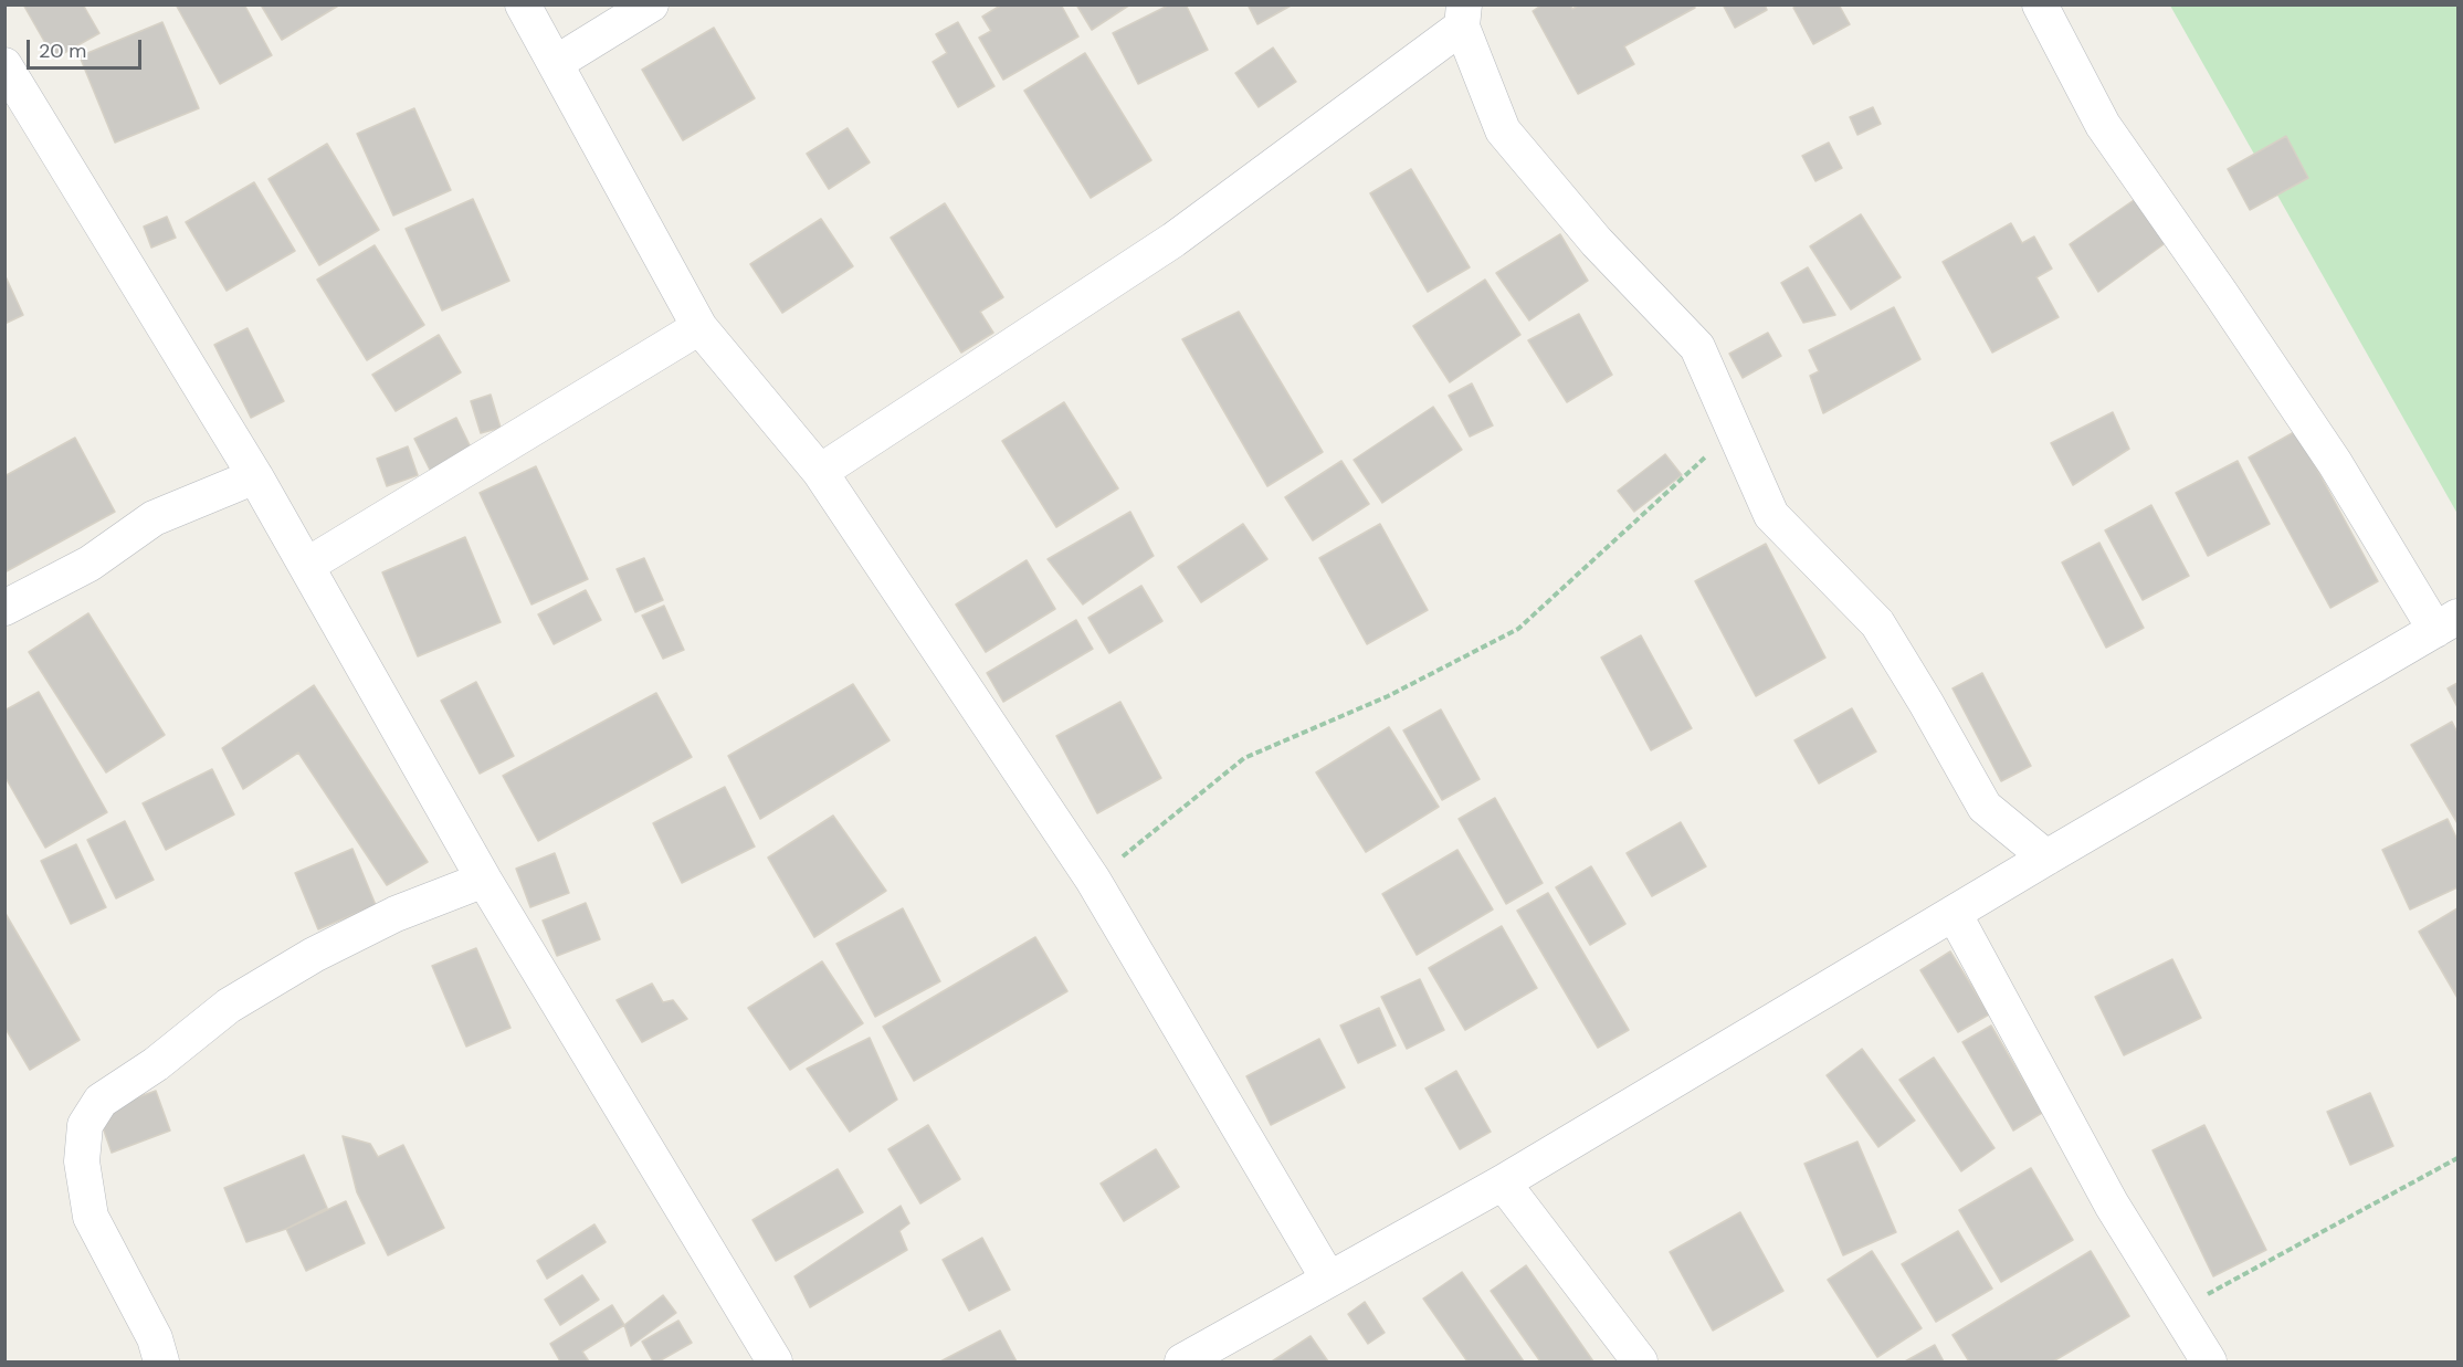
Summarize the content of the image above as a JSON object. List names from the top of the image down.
{
  "scale_bar": "20 m"
}
